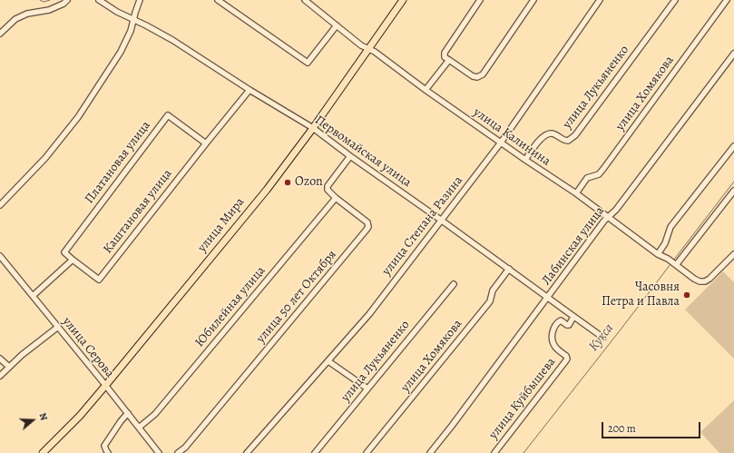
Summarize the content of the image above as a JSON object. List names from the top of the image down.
{
  "streets": {
    "main road": ["улица Мира"],
    "street": [
      "улица Лукьяненко",
      "улица Хомякова",
      "улица Калинина",
      "Первомайская улица",
      "Платановая улица",
      "Каштановая улица",
      "улица Степана Разина",
      "Лабинская улица",
      "улица 50 лет Октября",
      "Юбилейная улица",
      "улица Серова",
      "улица Куйбышева"
    ]
  },
  "crossings": [
    ["улица Лукьяненко", "улица Калинина"],
    ["улица Хомякова", "улица Калинина"],
    ["улица Хомякова", "Первомайская улица"],
    ["улица Калинина", "улица Мира"],
    ["улица Калинина", "улица Степана Разина"],
    ["улица Калинина", "Лабинская улица"],
    ["Первомайская улица", "Каштановая улица"],
    ["Первомайская улица", "улица Мира"],
    ["Первомайская улица", "улица Степана Разина"],
    ["Первомайская улица", "Лабинская улица"],
    ["Первомайская улица", "улица 50 лет Октября"],
    ["Первомайская улица", "улица Куйбышева"],
    ["Платановая улица", "Каштановая улица"],
    ["улица Мира", "улица Серова"],
    ["улица 50 лет Октября", "Юбилейная улица"],
    ["Юбилейная улица", "улица Серова"]
  ],
  "water": ["Кукса"],
  "places": ["Ozon", "Часовня Петра и Павла"],
  "scale_bar": "200 m",
  "north": "right"
}
